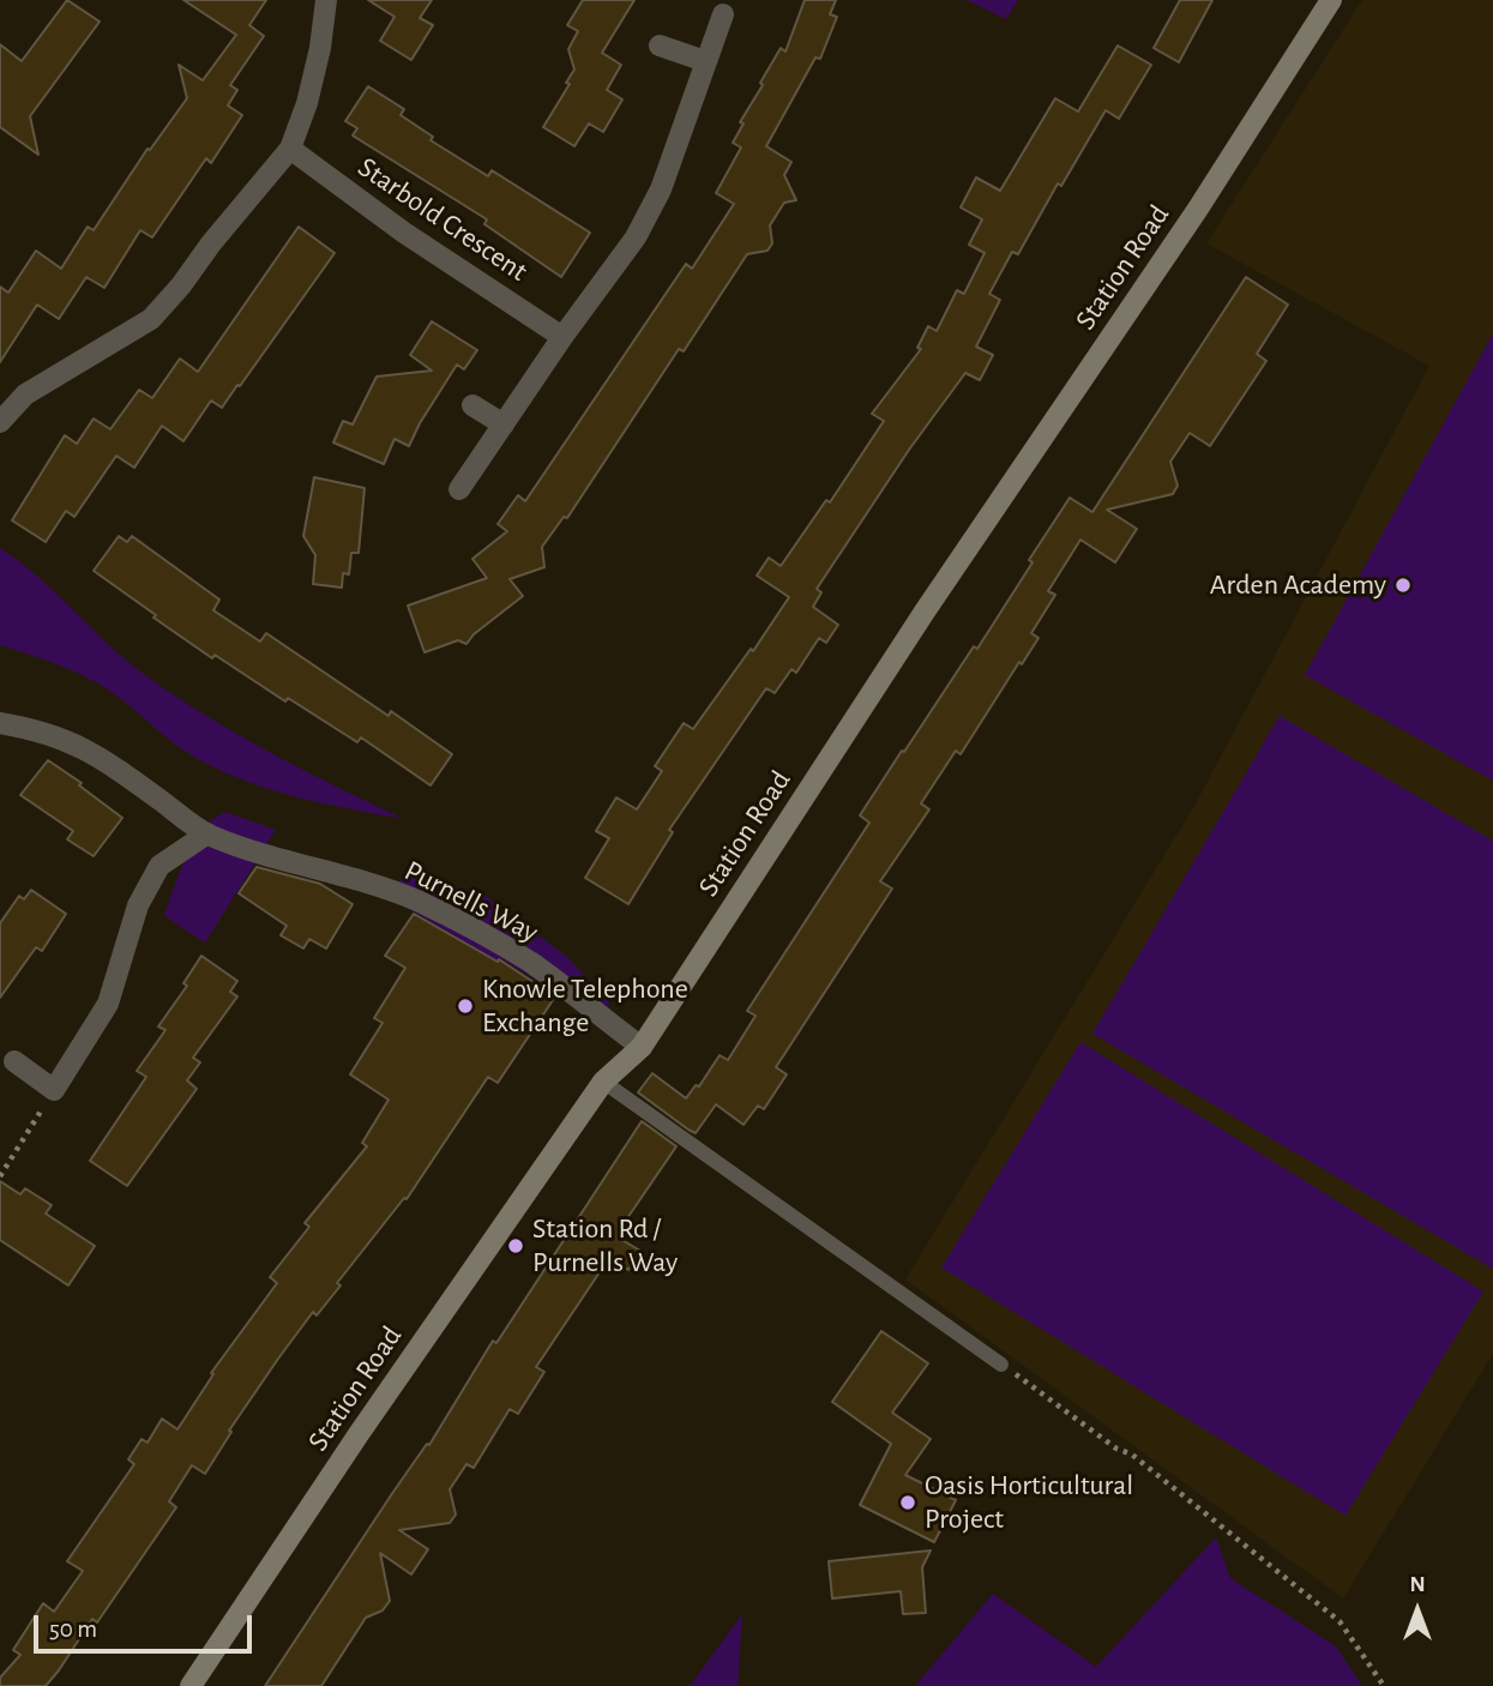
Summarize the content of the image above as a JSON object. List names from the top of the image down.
{
  "streets": {
    "main road": ["Station Road"],
    "street": ["Starbold Crescent", "Purnells Way"]
  },
  "crossings": [
    ["Station Road", "Purnells Way"]
  ],
  "places": [
    "Arden Academy",
    "Knowle Telephone Exchange",
    "Station Rd / Purnells Way",
    "Oasis Horticultural Project"
  ],
  "scale_bar": "50 m",
  "north": "top"
}
